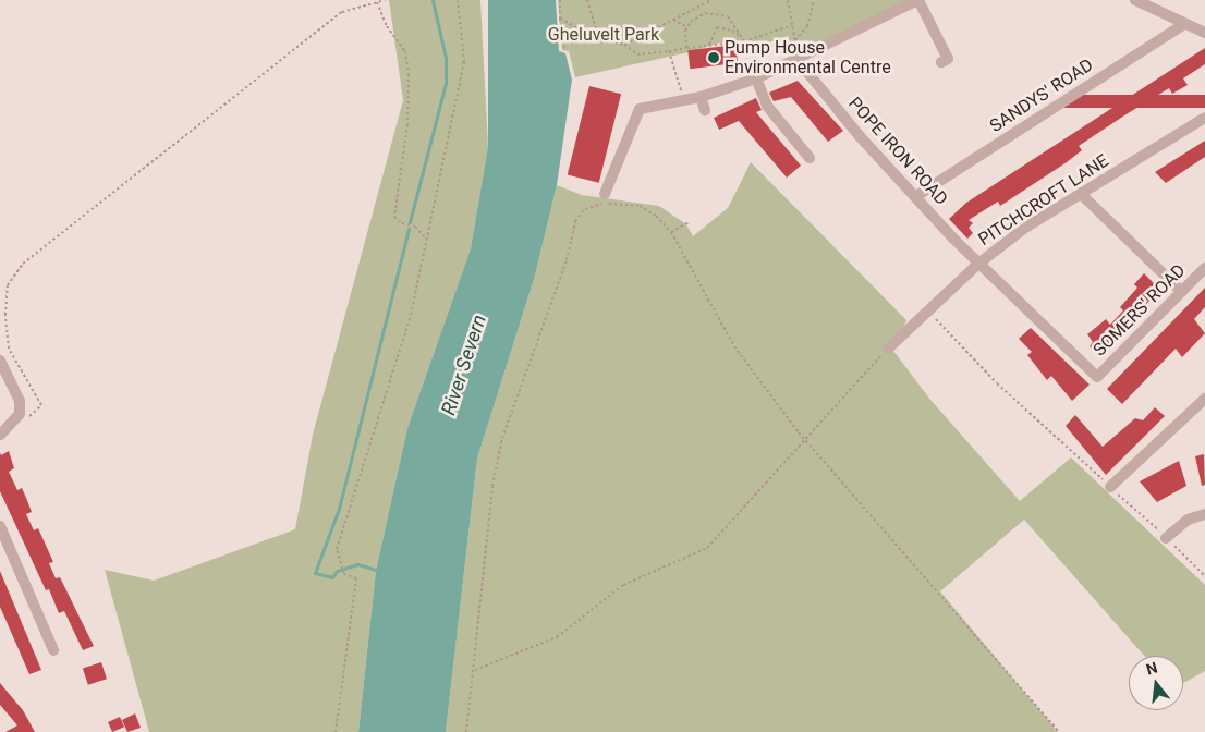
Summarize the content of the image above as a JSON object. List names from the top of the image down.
{
  "streets": {
    "street": [
      "SANDYS' ROAD",
      "POPE IRON ROAD",
      "PITCHCROFT LANE",
      "SOMERS' ROAD"
    ]
  },
  "crossings": [
    ["SANDYS' ROAD", "POPE IRON ROAD"],
    ["POPE IRON ROAD", "PITCHCROFT LANE"],
    ["POPE IRON ROAD", "SOMERS' ROAD"]
  ],
  "water": ["River Severn"],
  "parks": ["Gheluvelt Park"],
  "places": ["Pump House Environmental Centre"],
  "north": "top"
}
